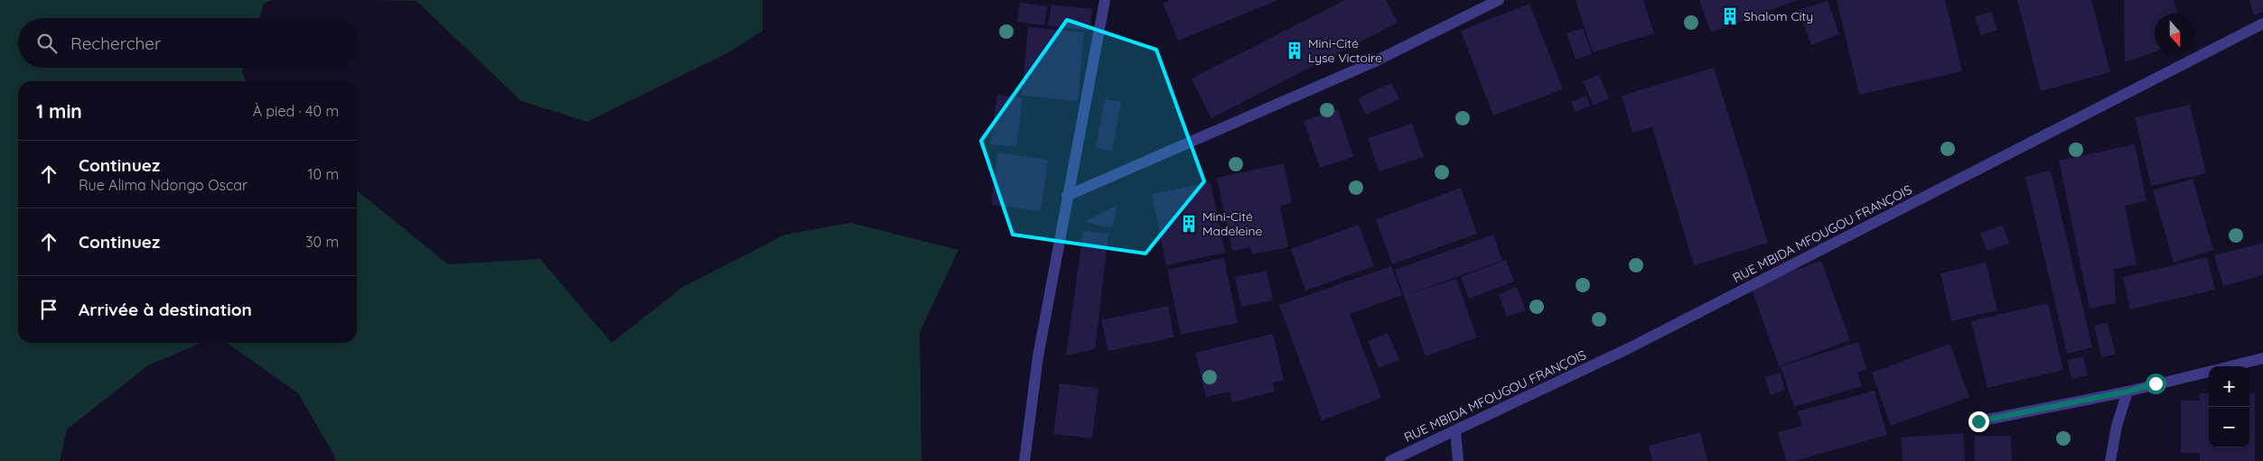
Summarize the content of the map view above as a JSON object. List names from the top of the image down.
{
  "streets": {
    "street": ["RUE MBIDA MFOUGOU FRANÇOIS"]
  },
  "places": {
    "building": ["Shalom City", "Mini-Cité Lyse Victoire", "Mini-Cité Madeleine"]
  },
  "north": "bottom",
  "page": {
    "search": "Rechercher",
    "heading": ["1 min", "À pied · 40 m"],
    "list": [
      ["Continuez", "Rue Alima Ndongo Oscar", "10 m"],
      ["Continuez", "30 m"],
      "Arrivée à destination"
    ],
    "map_buttons": ["+", "−"]
  }
}
